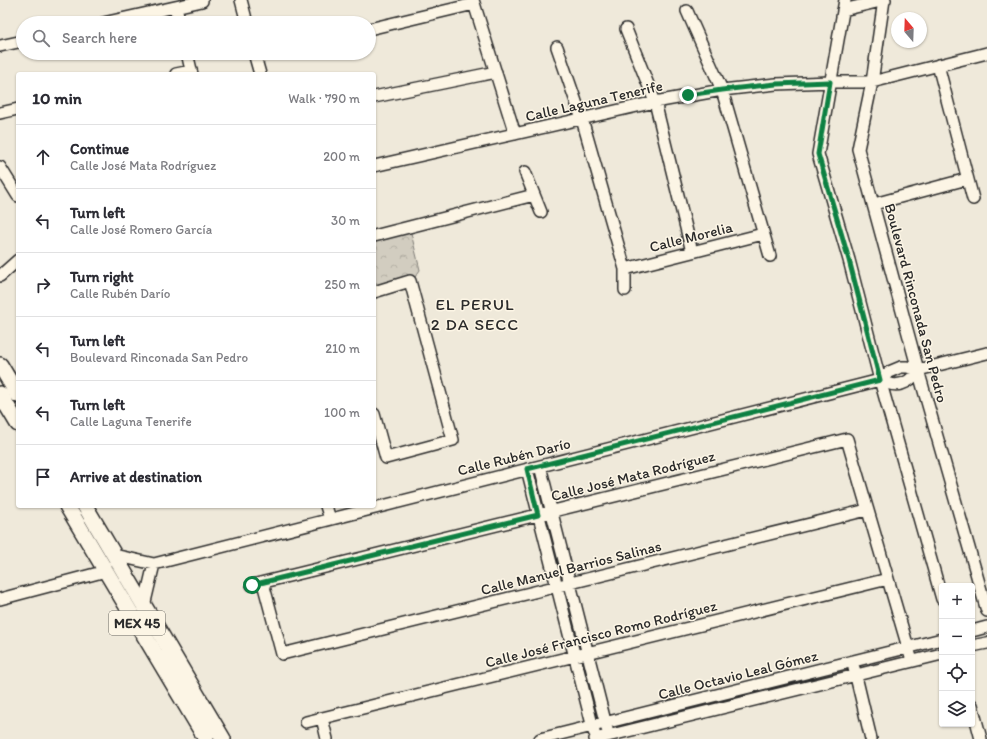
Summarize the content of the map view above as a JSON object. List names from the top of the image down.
{
  "streets": {
    "highway": ["MEX 45"],
    "street": [
      "Calle Laguna Tenerife",
      "Calle Morelia",
      "Boulevard Rinconada San Pedro",
      "Calle Rubén Darío",
      "Calle José Mata Rodríguez",
      "Calle Manuel Barrios Salinas",
      "Calle José Francisco Romo Rodríguez",
      "Calle Octavio Leal Gómez"
    ]
  },
  "crossings": [
    ["Calle Laguna Tenerife", "Boulevard Rinconada San Pedro"],
    ["Boulevard Rinconada San Pedro", "Calle Rubén Darío"],
    ["Calle Rubén Darío", "MEX 45"],
    ["Calle José Mata Rodríguez", "Calle Manuel Barrios Salinas"]
  ],
  "districts": ["EL PERUL 2 DA SECC"],
  "north": "top",
  "page": {
    "search": "Search here",
    "heading": ["10 min", "Walk · 790 m"],
    "list": [
      ["Continue", "Calle José Mata Rodríguez", "200 m"],
      ["Turn left", "Calle José Romero García", "30 m"],
      ["Turn right", "Calle Rubén Darío", "250 m"],
      ["Turn left", "Boulevard Rinconada San Pedro", "210 m"],
      ["Turn left", "Calle Laguna Tenerife", "100 m"],
      "Arrive at destination"
    ],
    "map_buttons": ["+", "−"]
  }
}
